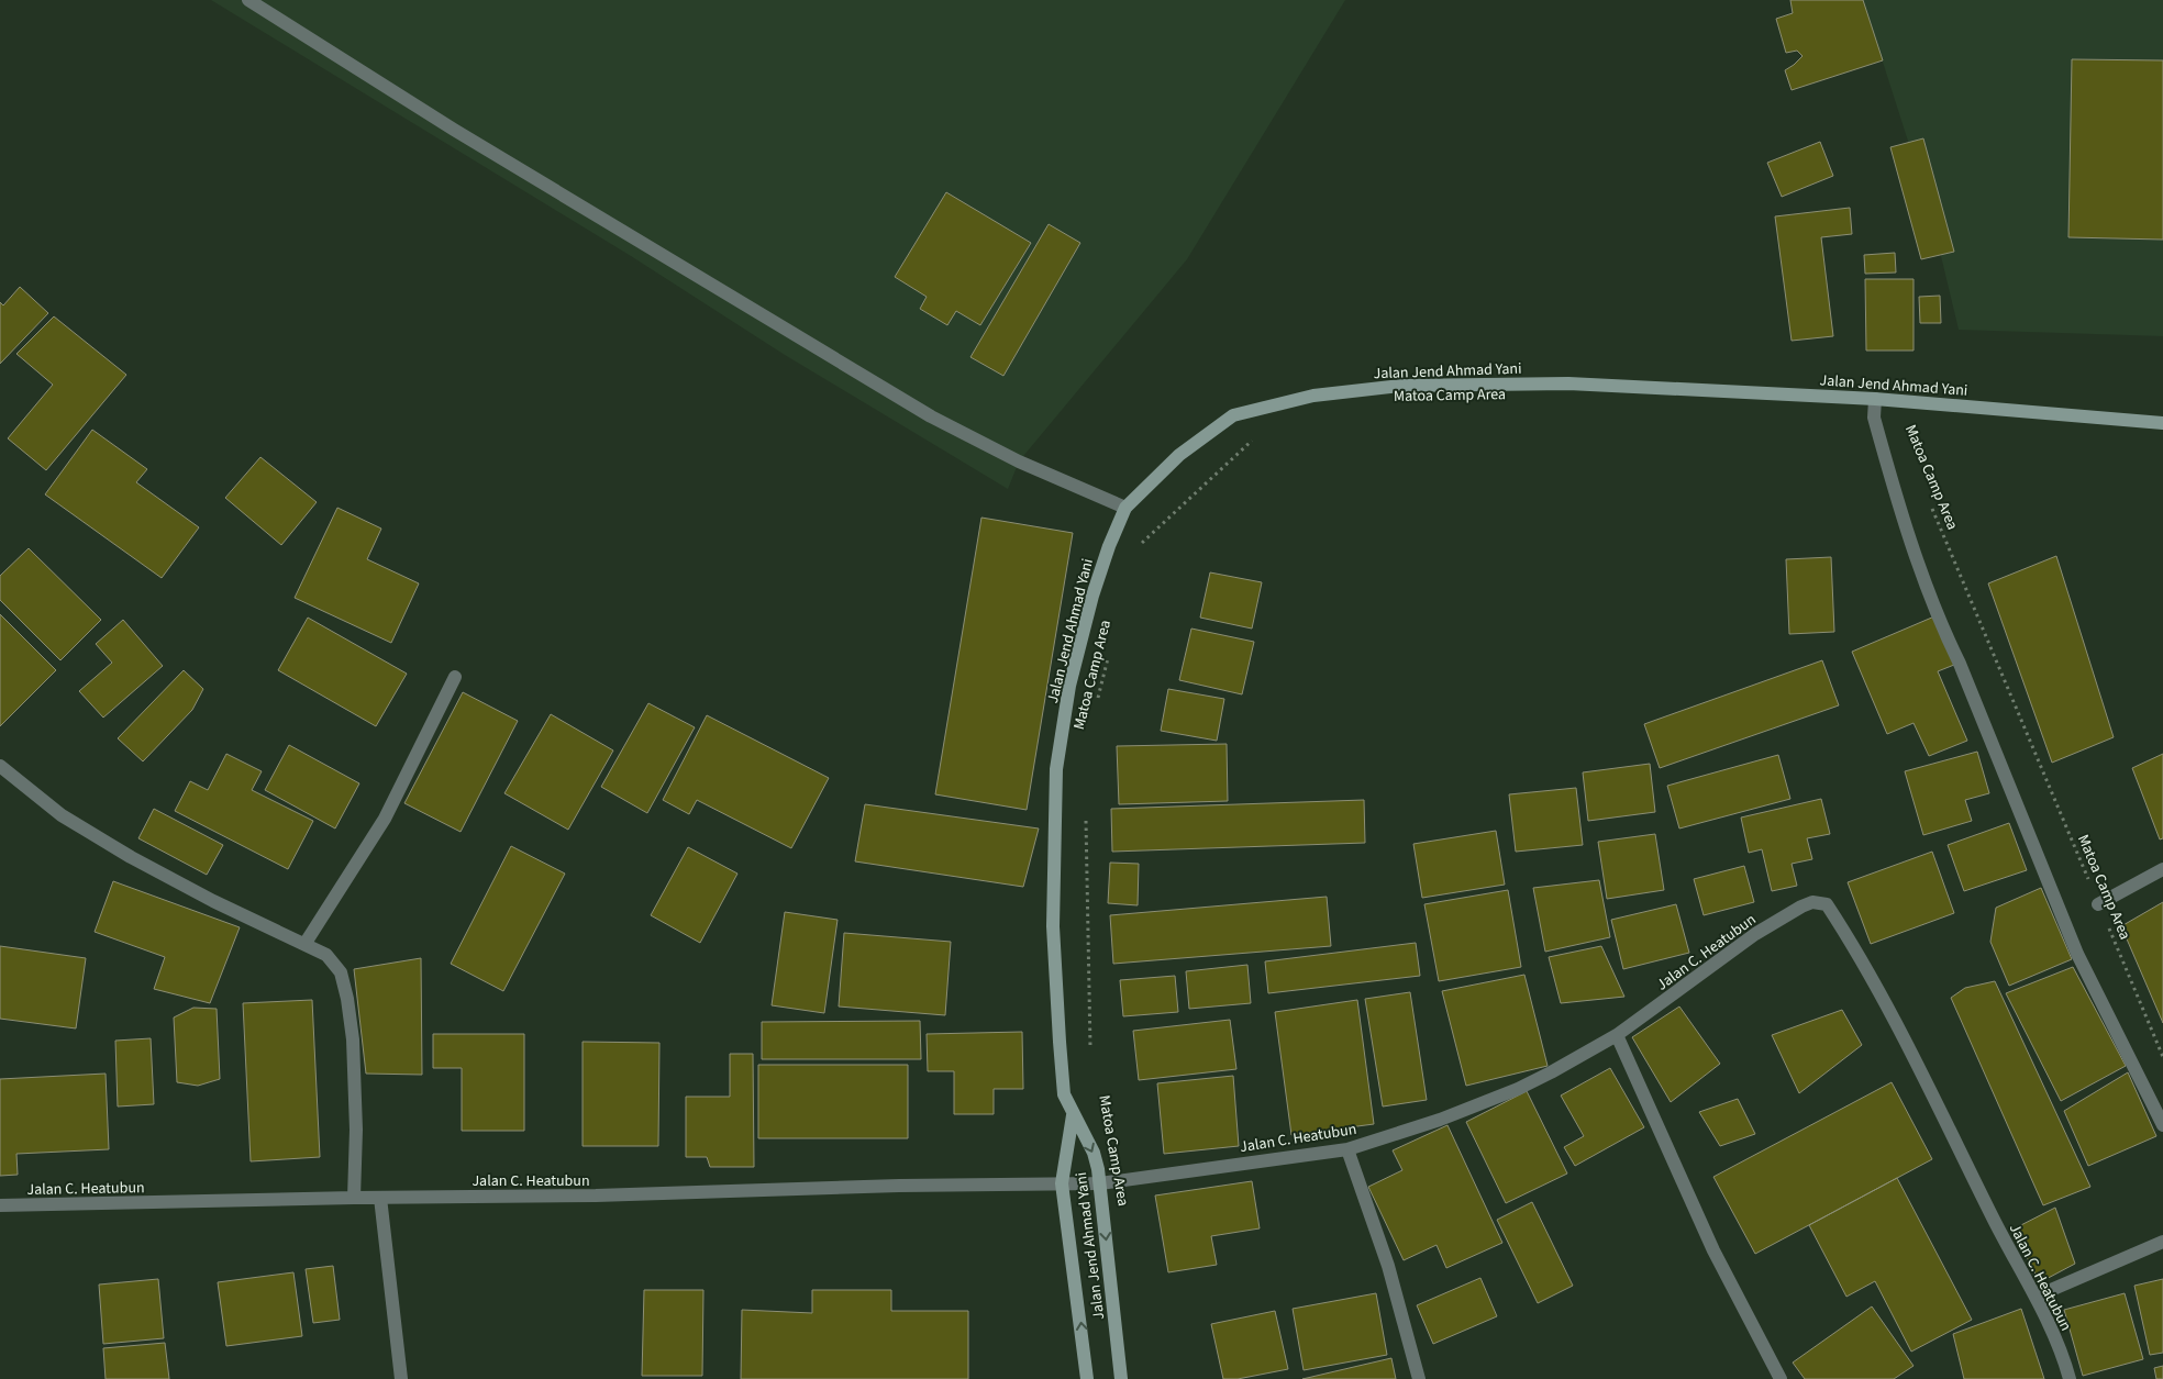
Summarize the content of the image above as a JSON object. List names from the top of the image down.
{
  "streets": {
    "main road": ["Jalan Jend Ahmad Yani"],
    "street": ["Jalan C. Heatubun"],
    "path": ["Matoa Camp Area"]
  },
  "crossings": [
    ["Jalan Jend Ahmad Yani", "Jalan C. Heatubun"]
  ]
}
